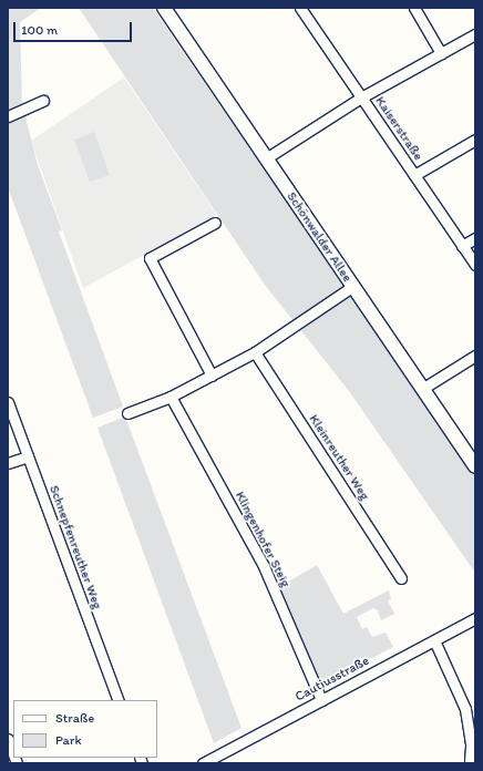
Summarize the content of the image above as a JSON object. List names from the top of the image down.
{
  "streets": {
    "main road": ["Schönwalder Allee"],
    "street": [
      "Kaiserstraße",
      "Kleinreuther Weg",
      "Klingenhofer Steig",
      "Schnepfenreuther Weg",
      "Cautiusstraße"
    ]
  },
  "crossings": [
    ["Klingenhofer Steig", "Cautiusstraße"]
  ],
  "legend": ["Straße", "Park"],
  "scale_bar": "100 m"
}
